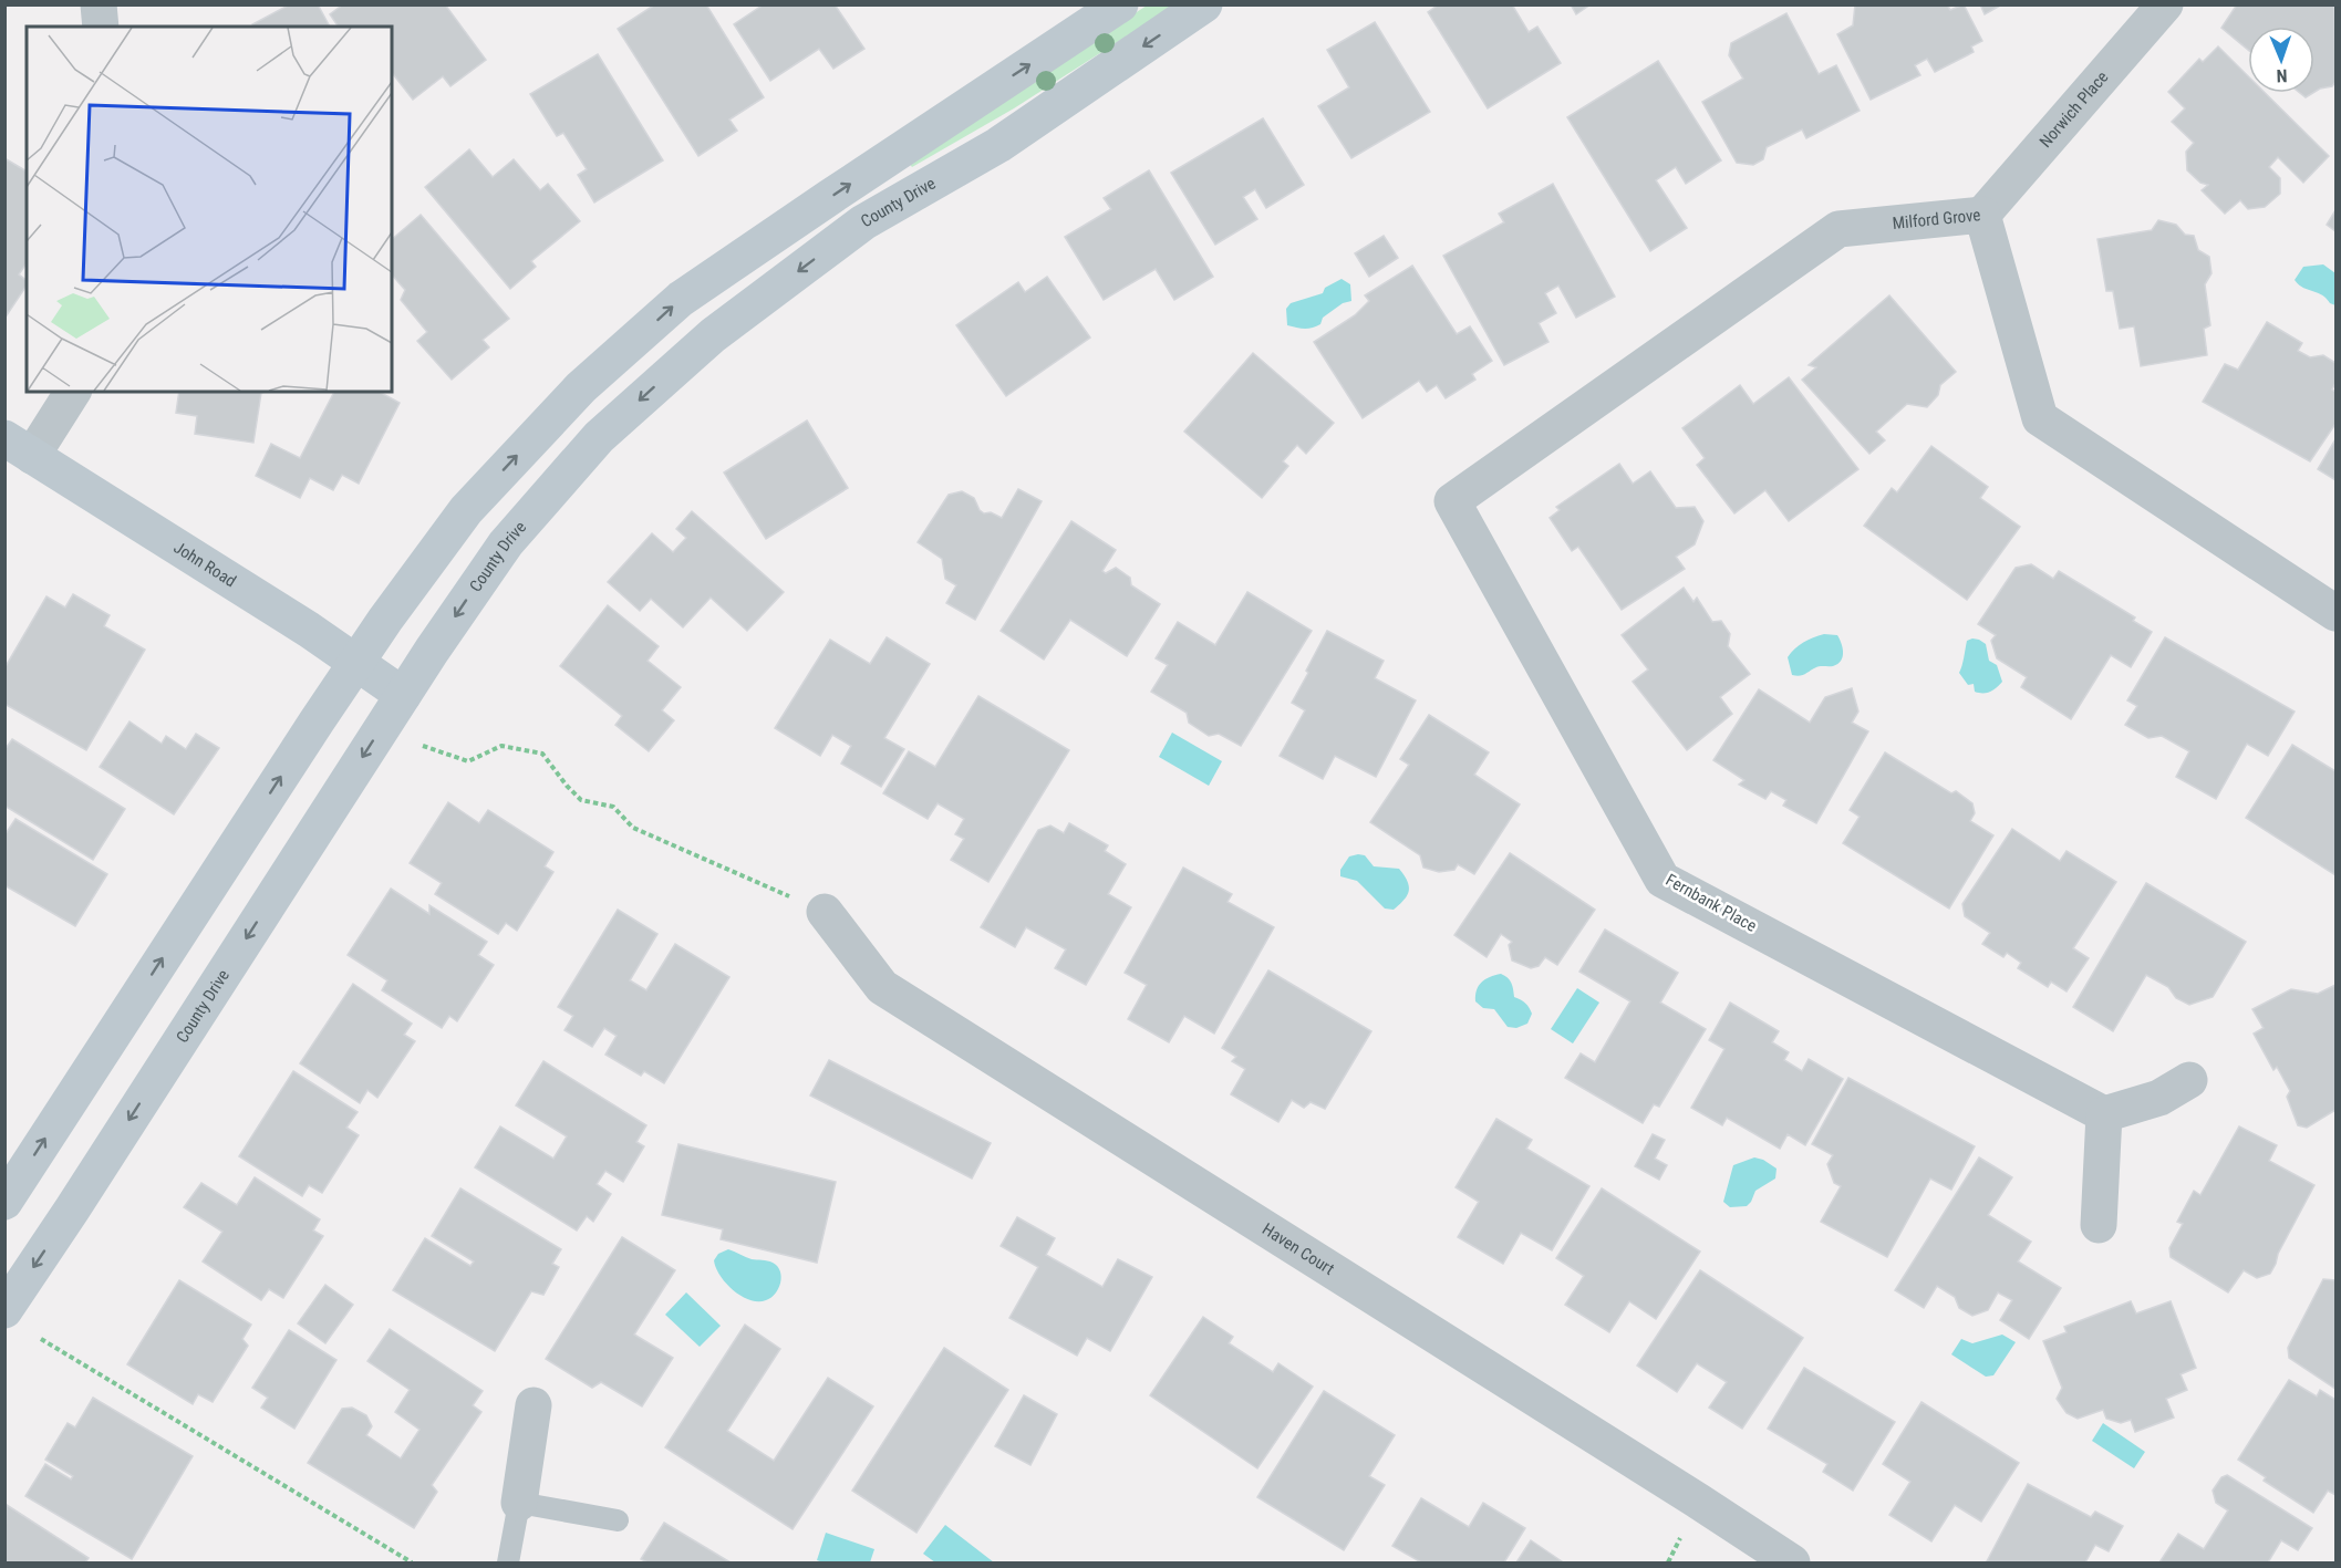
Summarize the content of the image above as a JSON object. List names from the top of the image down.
{
  "streets": {
    "main road": ["County Drive", "John Road"],
    "street": [
      "Norwich Place",
      "Milford Grove",
      "Fernbank Place",
      "Haven Court"
    ]
  },
  "crossings": [
    ["Norwich Place", "Milford Grove"],
    ["County Drive", "John Road"],
    ["Milford Grove", "Fernbank Place"]
  ],
  "north": "bottom"
}
